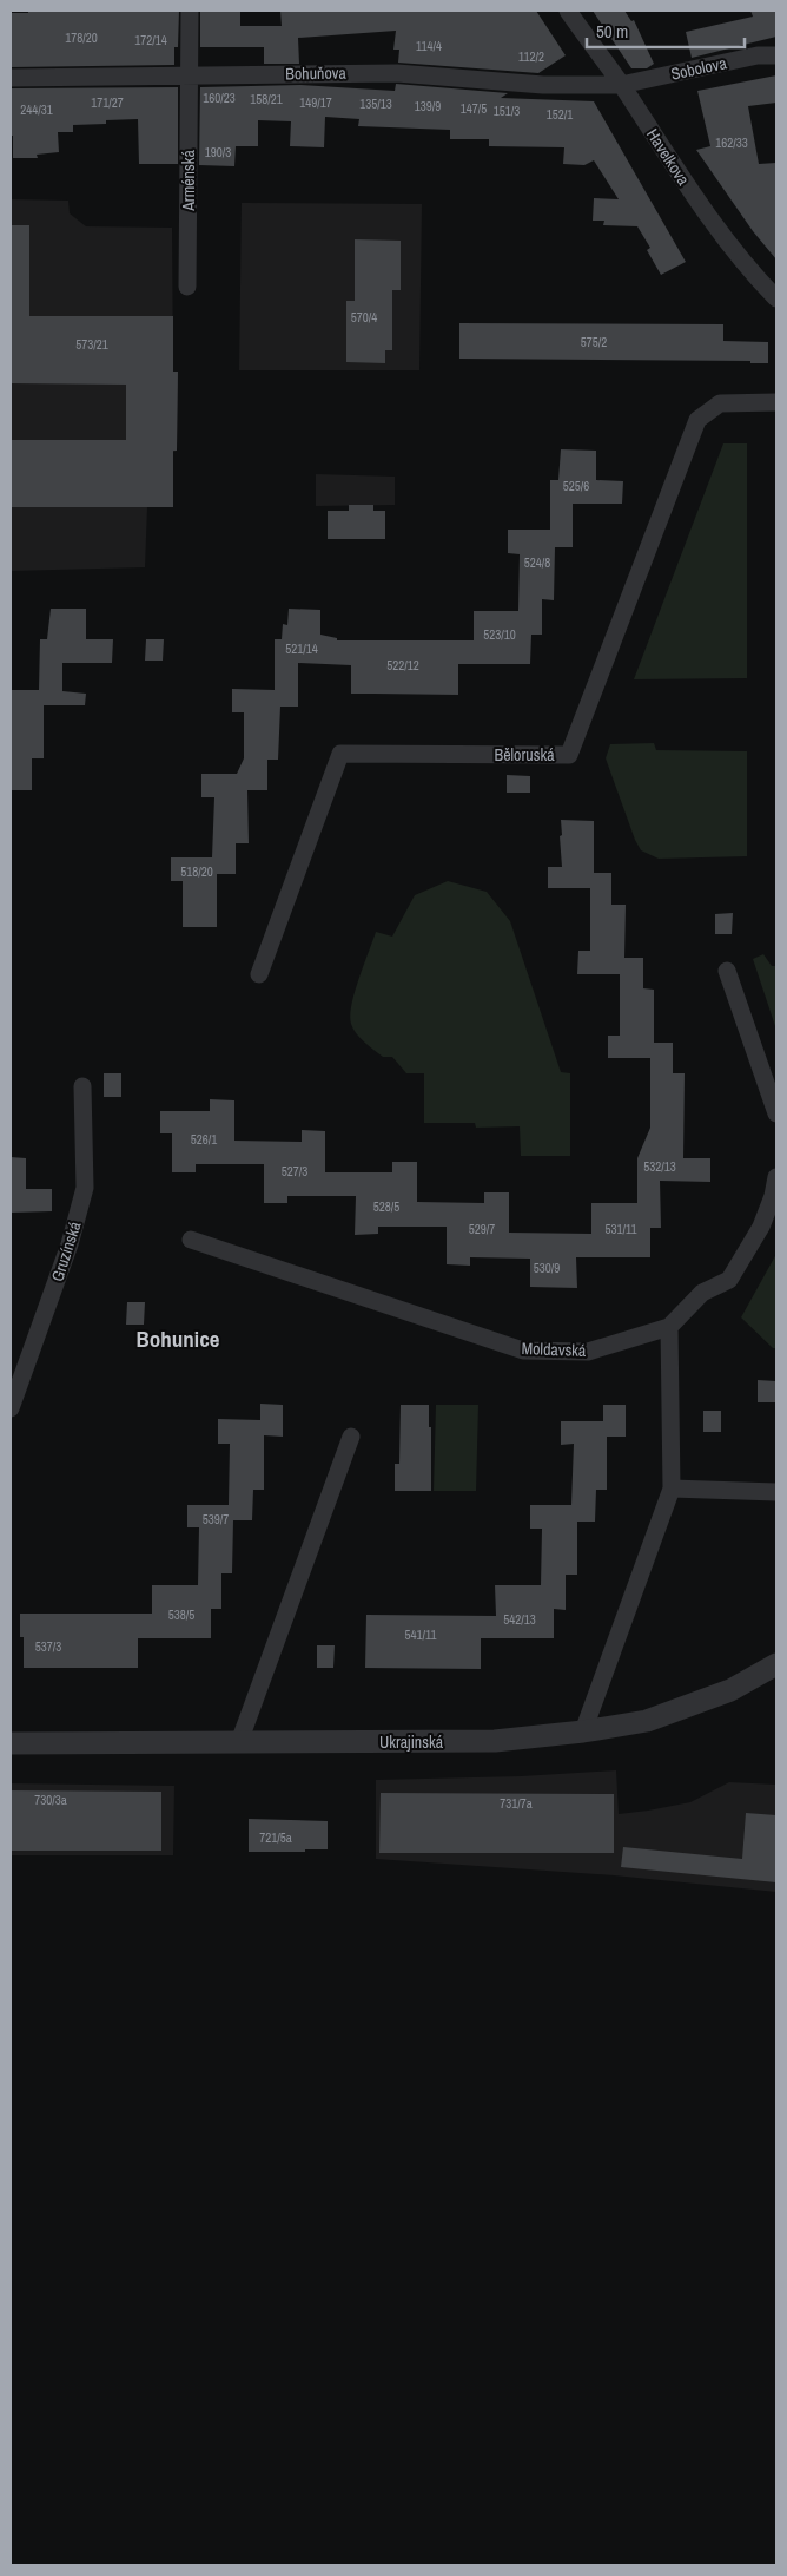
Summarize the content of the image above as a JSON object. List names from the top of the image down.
{
  "streets": {
    "street": [
      "Sobolova",
      "Bohuňova",
      "Havelkova",
      "Arménská",
      "Běloruská",
      "Gruzínská",
      "Moldavská",
      "Ukrajinská"
    ]
  },
  "crossings": [
    ["Sobolova", "Bohuňova"],
    ["Sobolova", "Havelkova"],
    ["Bohuňova", "Havelkova"],
    ["Bohuňova", "Arménská"]
  ],
  "districts": ["Bohunice"],
  "house_numbers": [
    "178/20",
    "172/14",
    "114/4",
    "112/2",
    "160/23",
    "158/21",
    "171/27",
    "149/17",
    "135/13",
    "139/9",
    "147/5",
    "244/31",
    "151/3",
    "152/1",
    "162/33",
    "190/3",
    "570/4",
    "575/2",
    "573/21",
    "525/6",
    "524/8",
    "523/10",
    "521/14",
    "522/12",
    "518/20",
    "526/1",
    "532/13",
    "527/3",
    "528/5",
    "529/7",
    "531/11",
    "530/9",
    "539/7",
    "538/5",
    "542/13",
    "541/11",
    "537/3",
    "730/3a",
    "731/7a",
    "721/5a"
  ],
  "scale_bar": "50 m"
}
